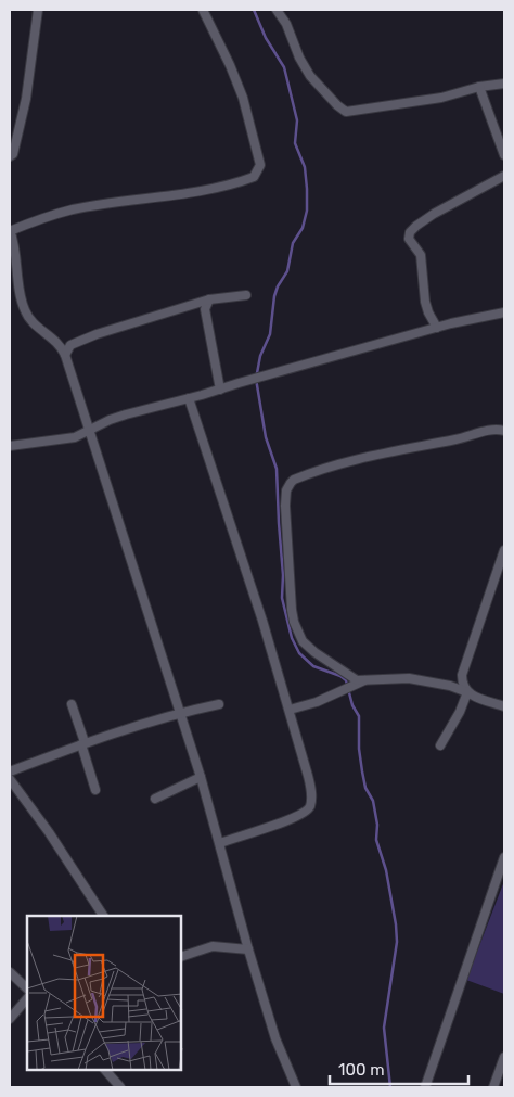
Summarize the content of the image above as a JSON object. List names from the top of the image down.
{
  "scale_bar": "100 m"
}
